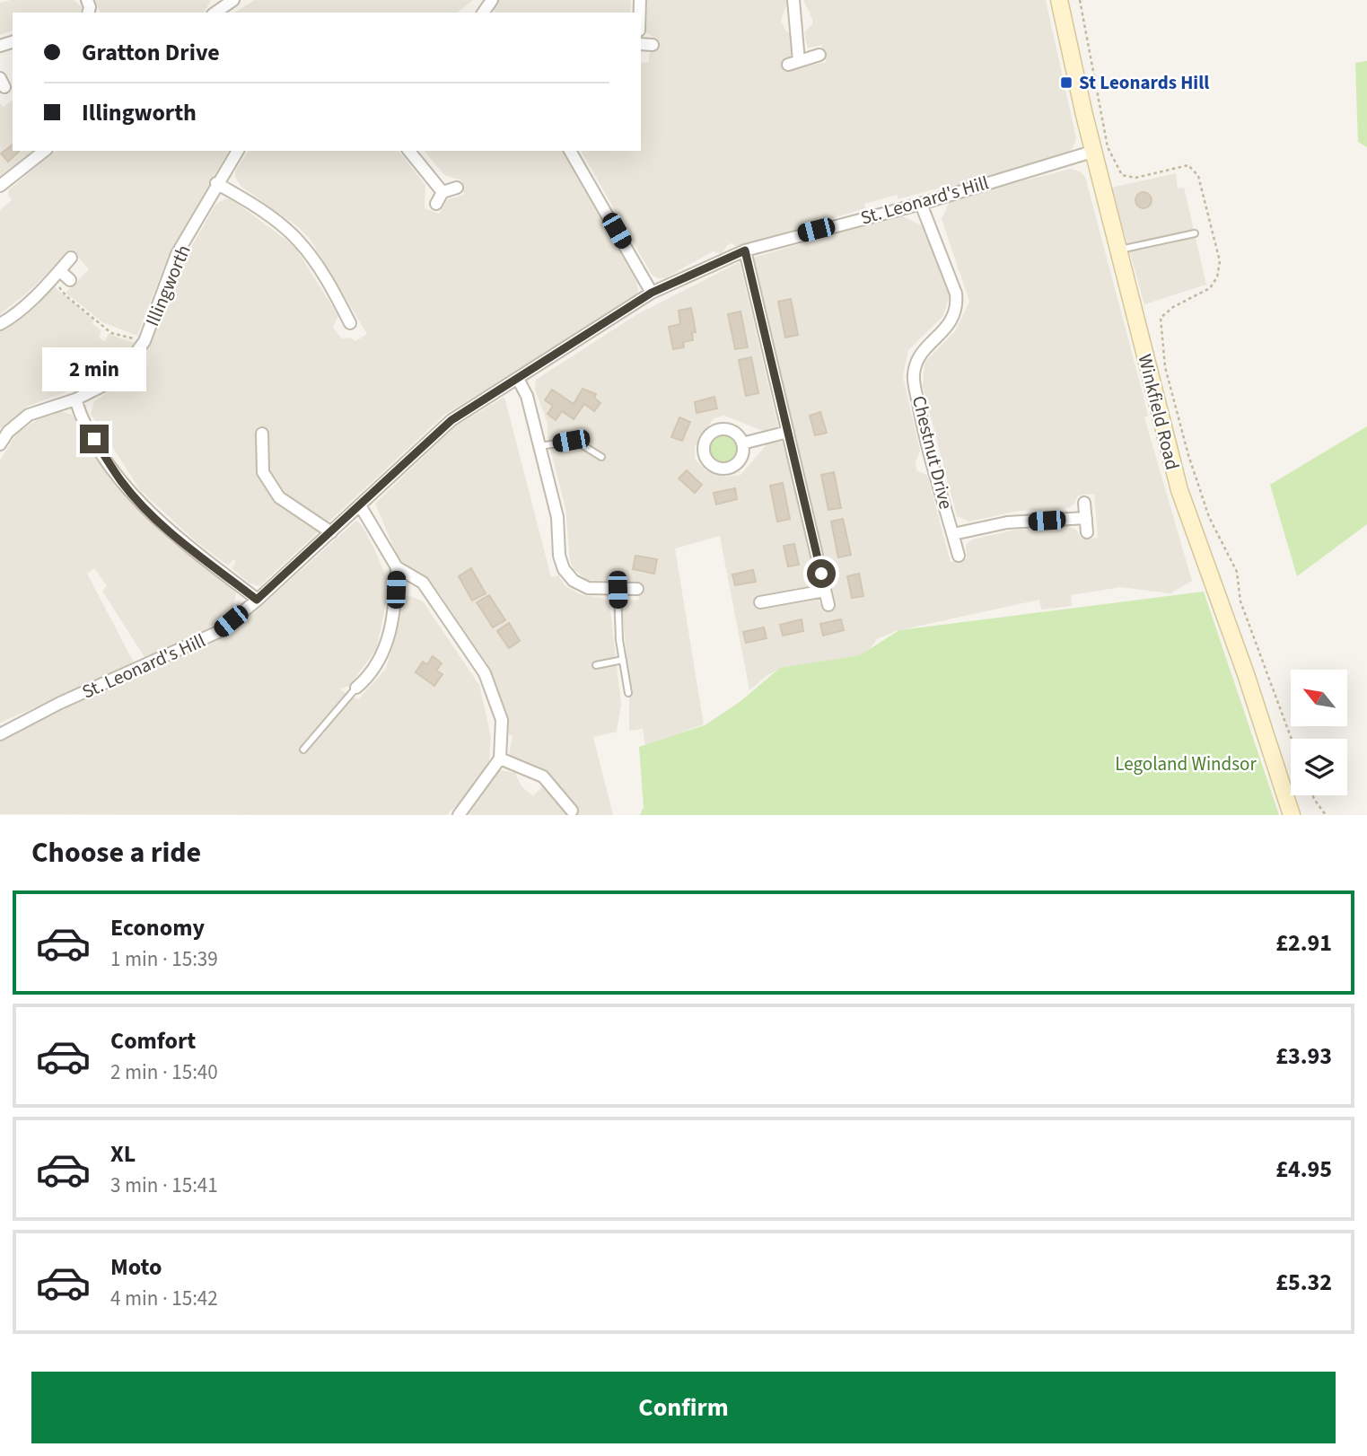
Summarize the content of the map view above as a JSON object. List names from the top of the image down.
{
  "streets": {
    "main road": ["Winkfield Road"],
    "street": ["St. Leonard's Hill", "Illingworth", "Chestnut Drive"]
  },
  "crossings": [
    ["St. Leonard's Hill", "Winkfield Road"],
    ["St. Leonard's Hill", "Chestnut Drive"]
  ],
  "parks": ["Legoland Windsor"],
  "places": {
    "transit": ["St Leonards Hill"]
  },
  "north": "top left",
  "page": {
    "banner": ["Gratton Drive", "Illingworth"],
    "bubble": "2 min",
    "heading": "Choose a ride",
    "list": [
      {
        "name": "Economy",
        "note": "1 min · 15:39",
        "value": "£2.91"
      },
      {
        "name": "Comfort",
        "note": "2 min · 15:40",
        "value": "£3.93"
      },
      {
        "name": "XL",
        "note": "3 min · 15:41",
        "value": "£4.95"
      },
      {
        "name": "Moto",
        "note": "4 min · 15:42",
        "value": "£5.32"
      }
    ],
    "buttons": "Confirm"
  }
}
